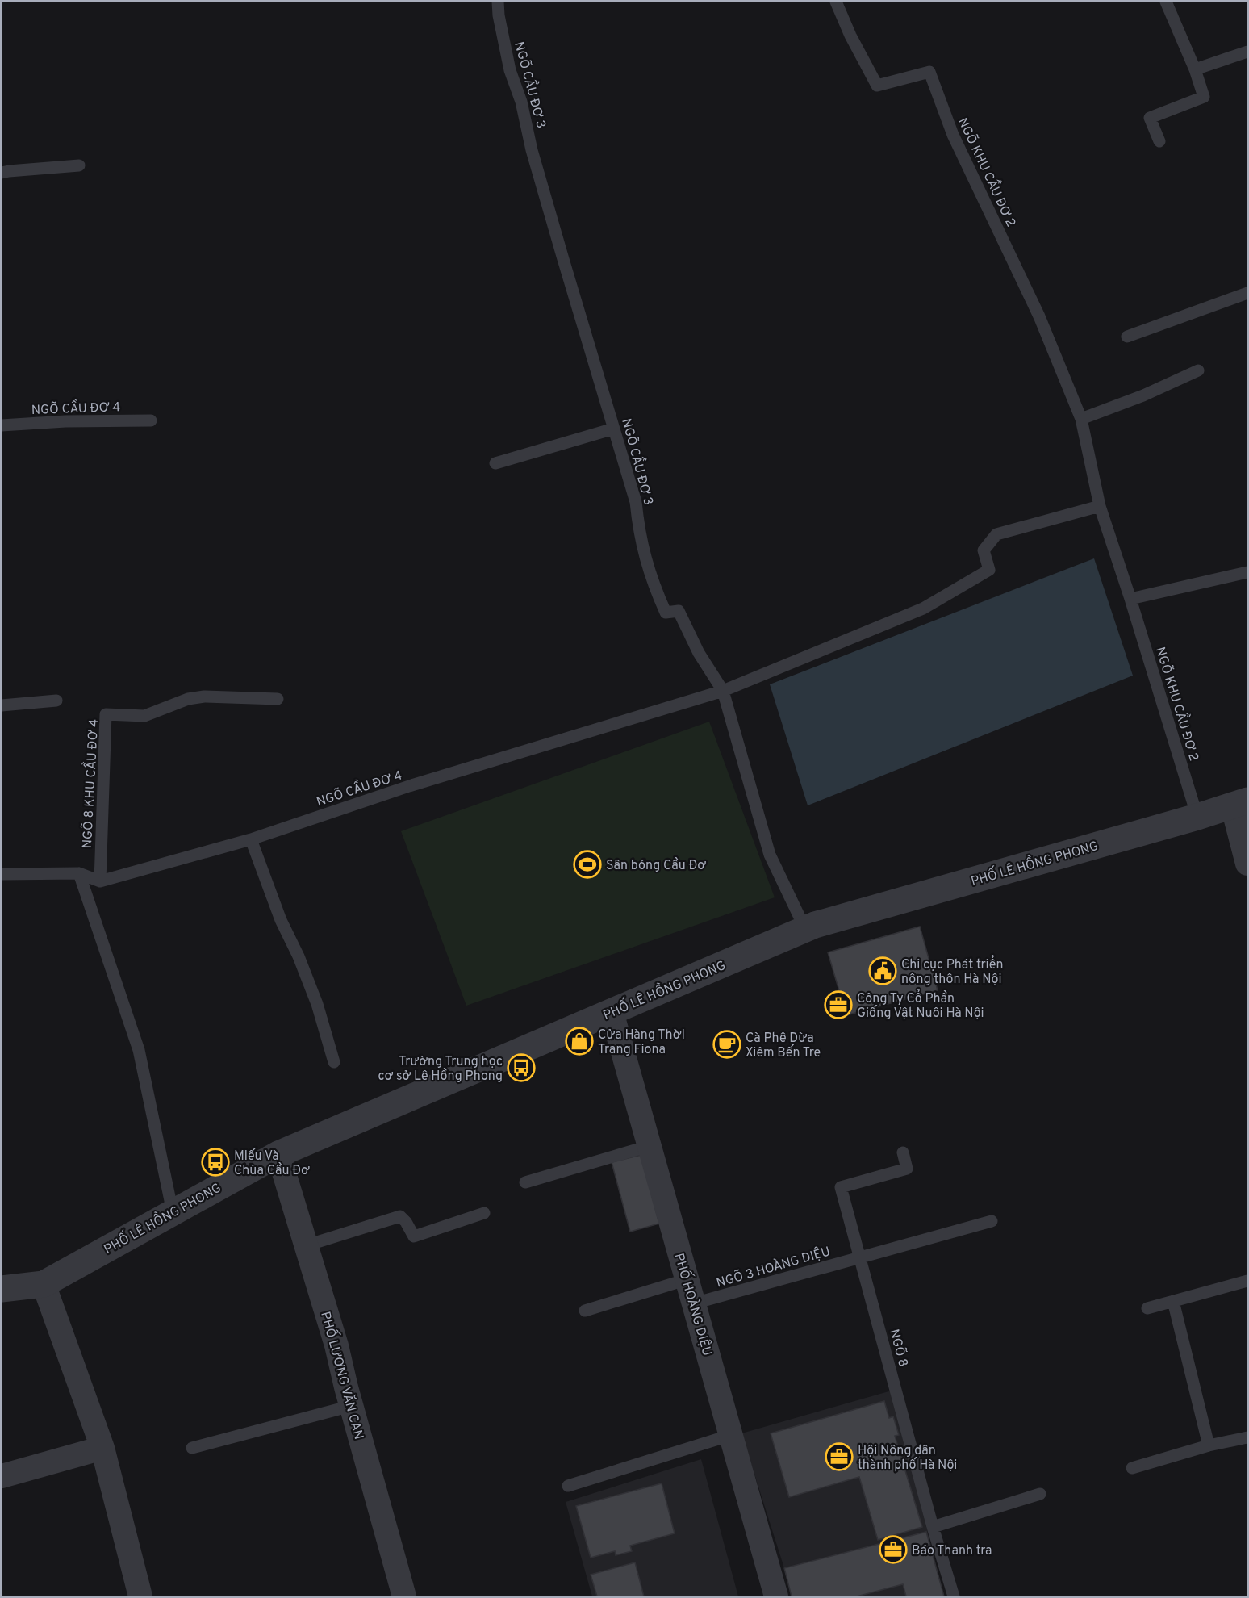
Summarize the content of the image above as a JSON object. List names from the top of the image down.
{
  "streets": {
    "street": ["PHỐ LÊ HỒNG PHONG", "PHỐ HOÀNG DIỆU", "PHỐ LƯƠNG VĂN CAN"],
    "lane": [
      "NGÕ CẦU ĐƠ 3",
      "NGÕ KHU CẦU ĐƠ 2",
      "NGÕ CẦU ĐƠ 4",
      "NGÕ 8 KHU CẦU ĐƠ 4",
      "NGÕ 3 HOÀNG DIỆU",
      "NGÕ 8"
    ]
  },
  "crossings": [
    ["NGÕ CẦU ĐƠ 3", "NGÕ CẦU ĐƠ 4"],
    ["NGÕ CẦU ĐƠ 3", "PHỐ LÊ HỒNG PHONG"],
    ["NGÕ KHU CẦU ĐƠ 2", "NGÕ CẦU ĐƠ 4"],
    ["NGÕ KHU CẦU ĐƠ 2", "PHỐ LÊ HỒNG PHONG"],
    ["NGÕ CẦU ĐƠ 4", "NGÕ 8 KHU CẦU ĐƠ 4"],
    ["PHỐ LÊ HỒNG PHONG", "PHỐ HOÀNG DIỆU"],
    ["PHỐ LÊ HỒNG PHONG", "PHỐ LƯƠNG VĂN CAN"],
    ["NGÕ 3 HOÀNG DIỆU", "PHỐ HOÀNG DIỆU"],
    ["NGÕ 3 HOÀNG DIỆU", "NGÕ 8"]
  ],
  "places": {
    "sports": ["Sân bóng Cầu Đơ"],
    "public building": ["Chi cục Phát triển nông thôn Hà Nội"],
    "office": ["Công Ty Cổ Phần Giống Vật Nuôi Hà Nội", "Hội Nông dân thành phố Hà Nội", "Báo Thanh tra"],
    "shop": ["Cửa Hàng Thời Trang Fiona"],
    "cafe": ["Cà Phê Dừa Xiêm Bến Tre"],
    "bus stop": ["Trường Trung học cơ sở Lê Hồng Phong", "Miếu Và Chùa Cầu Đơ"]
  }
}
